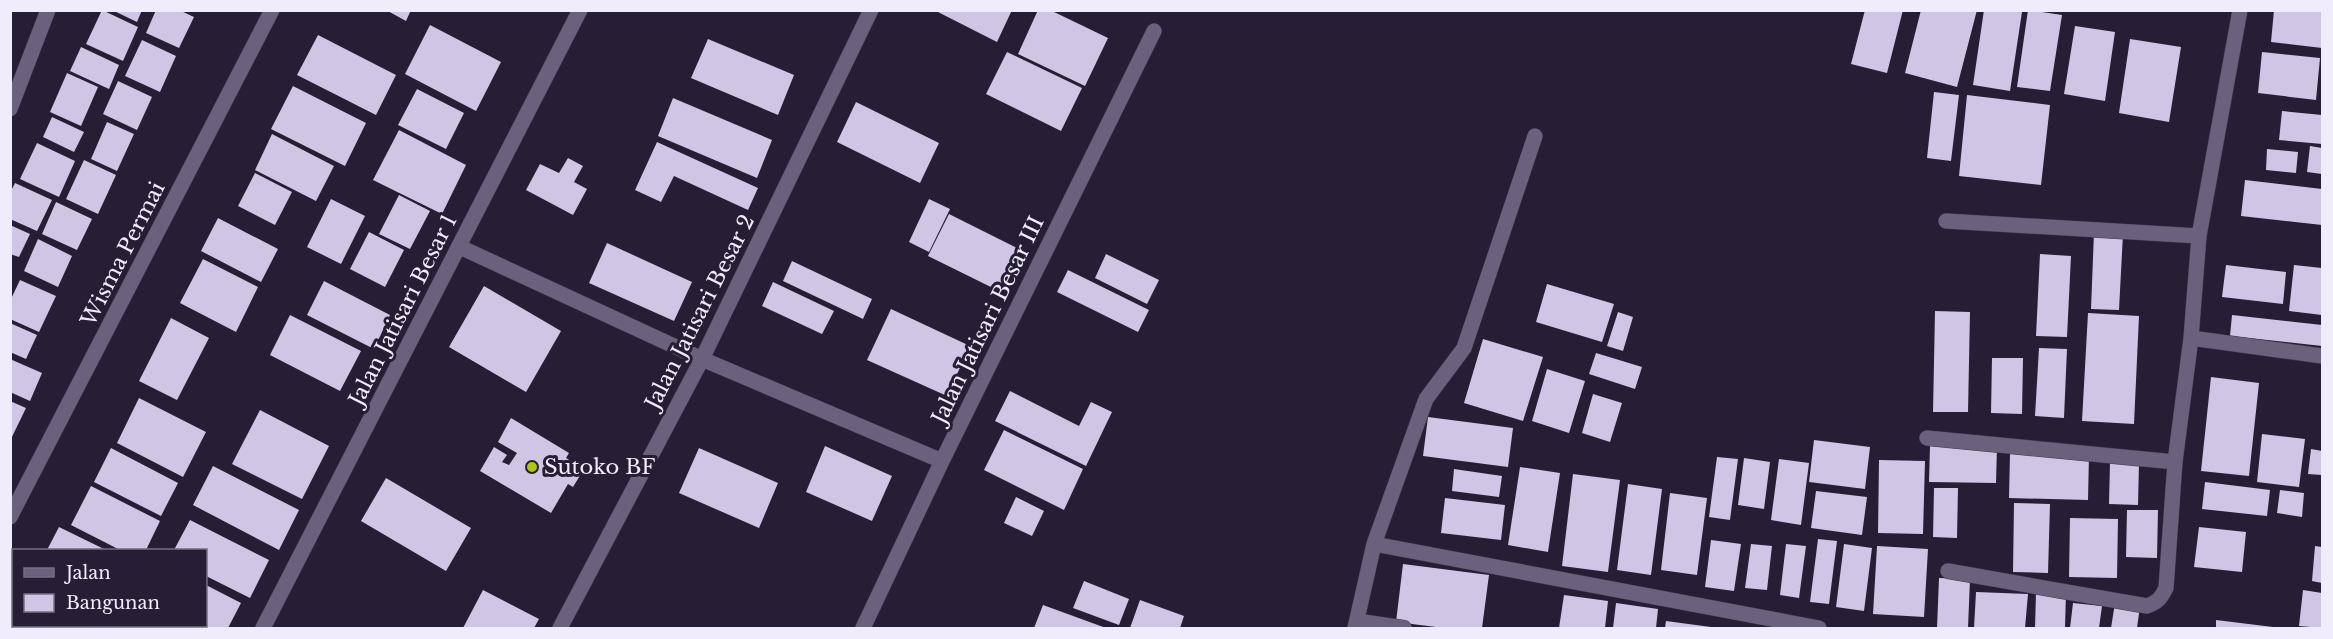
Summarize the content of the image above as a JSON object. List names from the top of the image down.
{
  "streets": {
    "street": [
      "Wisma Permai",
      "Jalan Jatisari Besar 1",
      "Jalan Jatisari Besar 2",
      "Jalan Jatisari Besar III"
    ]
  },
  "places": ["Sutoko BF"],
  "legend": ["Jalan", "Bangunan"]
}
